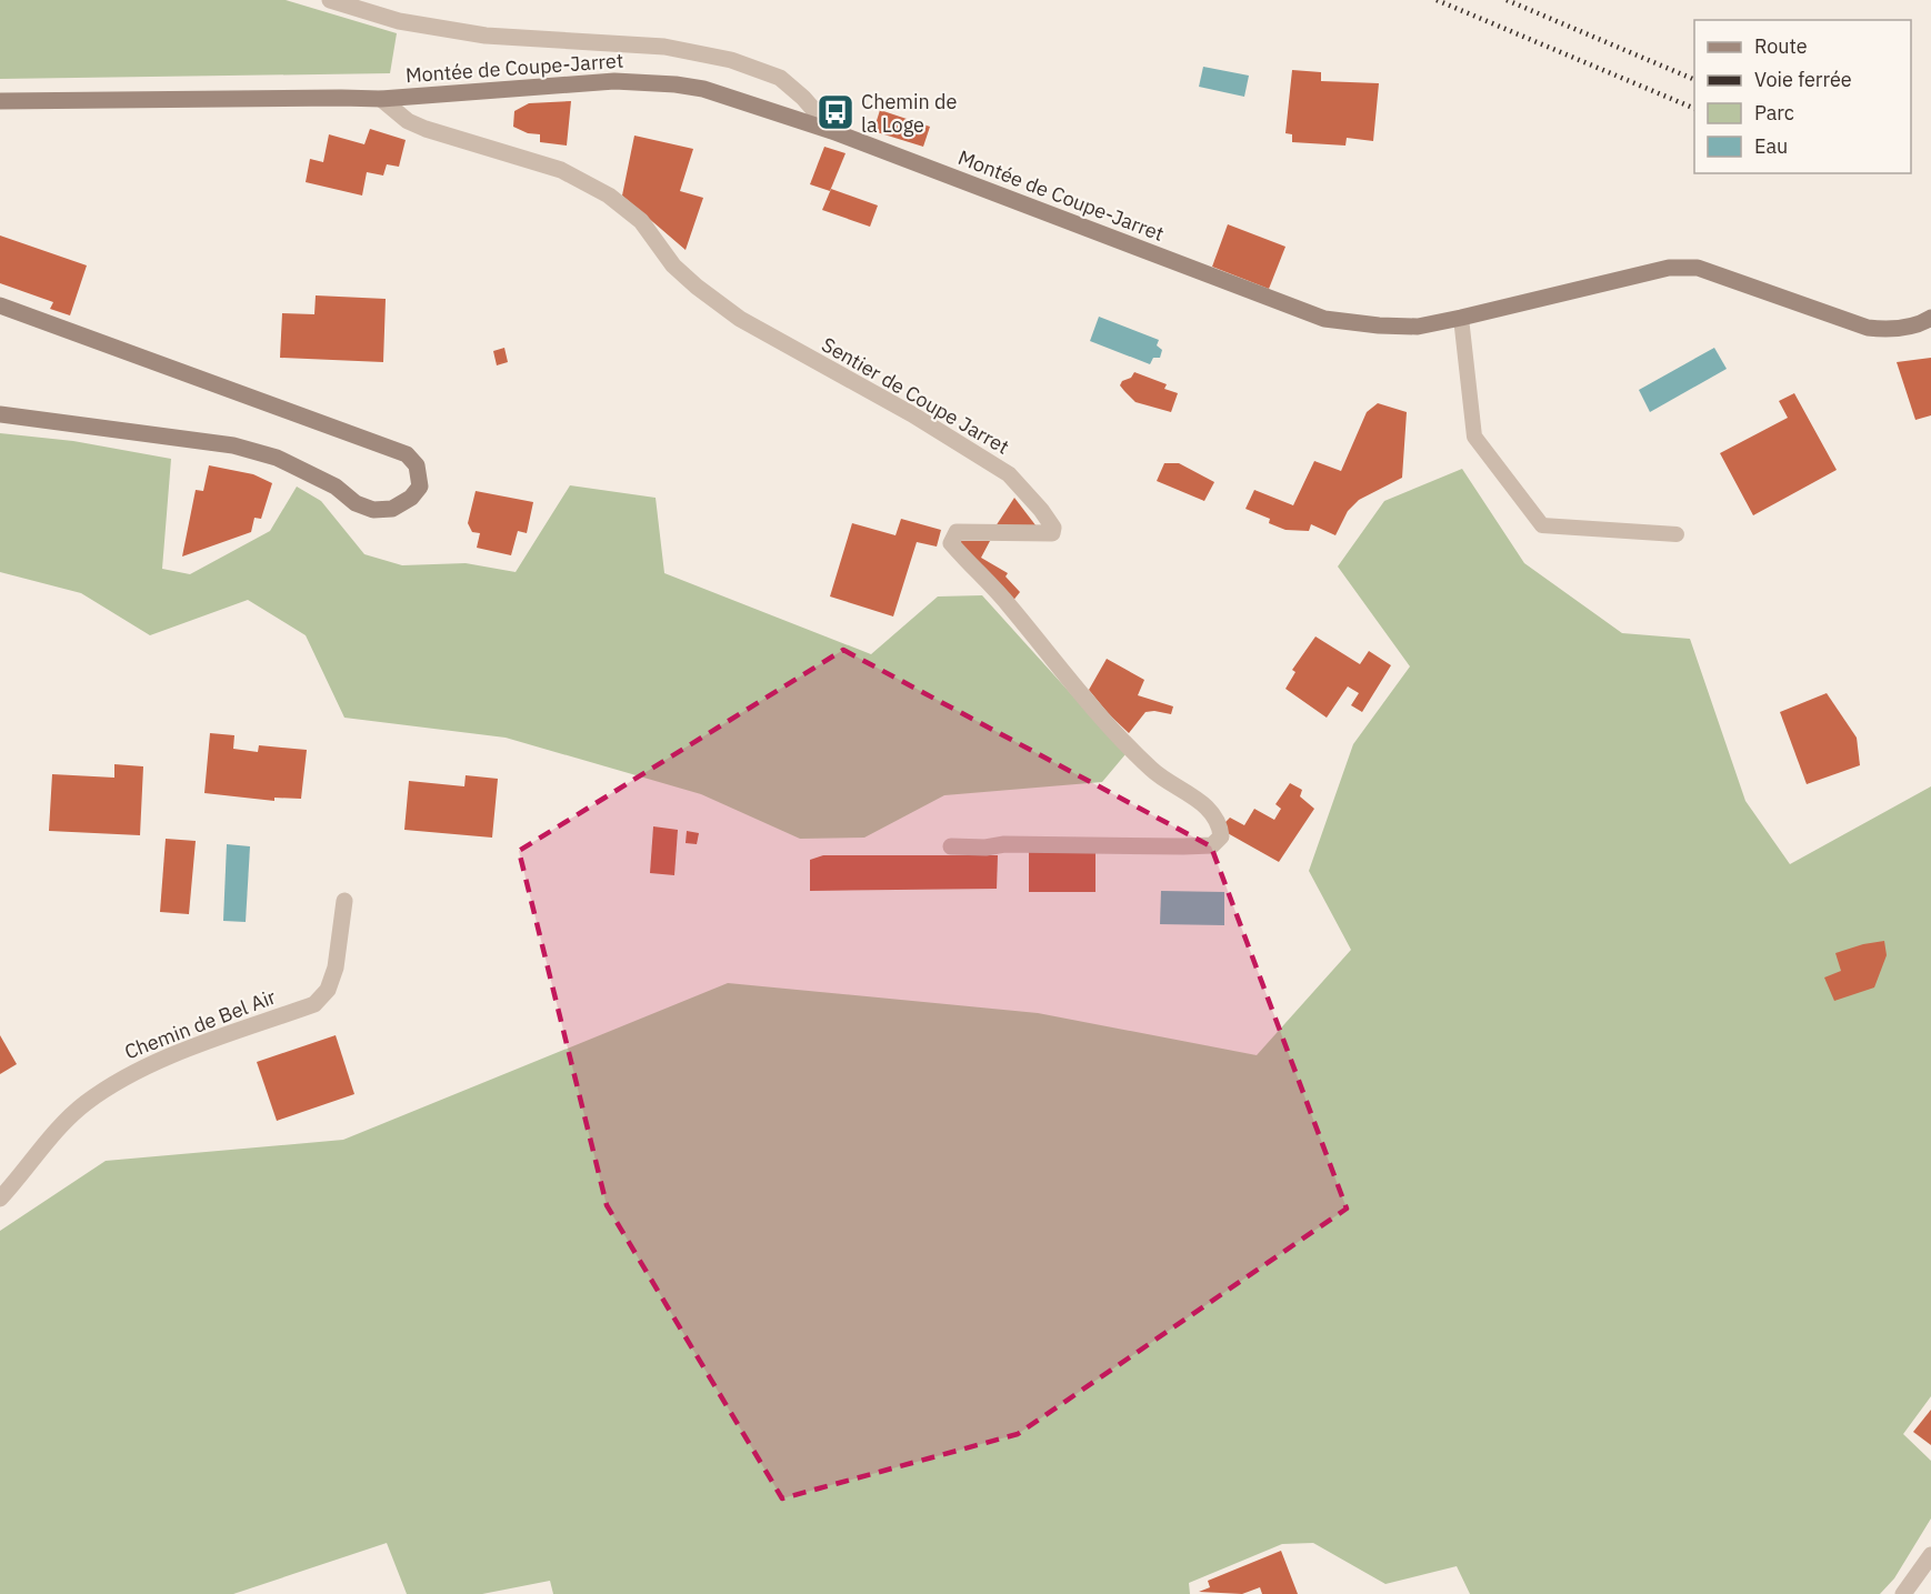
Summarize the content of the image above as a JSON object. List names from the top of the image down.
{
  "streets": {
    "main road": ["Montée de Coupe-Jarret"],
    "street": ["Sentier de Coupe Jarret", "Chemin de Bel Air"]
  },
  "crossings": [
    ["Montée de Coupe-Jarret", "Sentier de Coupe Jarret"]
  ],
  "places": {
    "bus stop": ["Chemin de la Loge"]
  },
  "legend": [
    "Route",
    "Voie ferrée",
    "Parc",
    "Eau"
  ]
}
